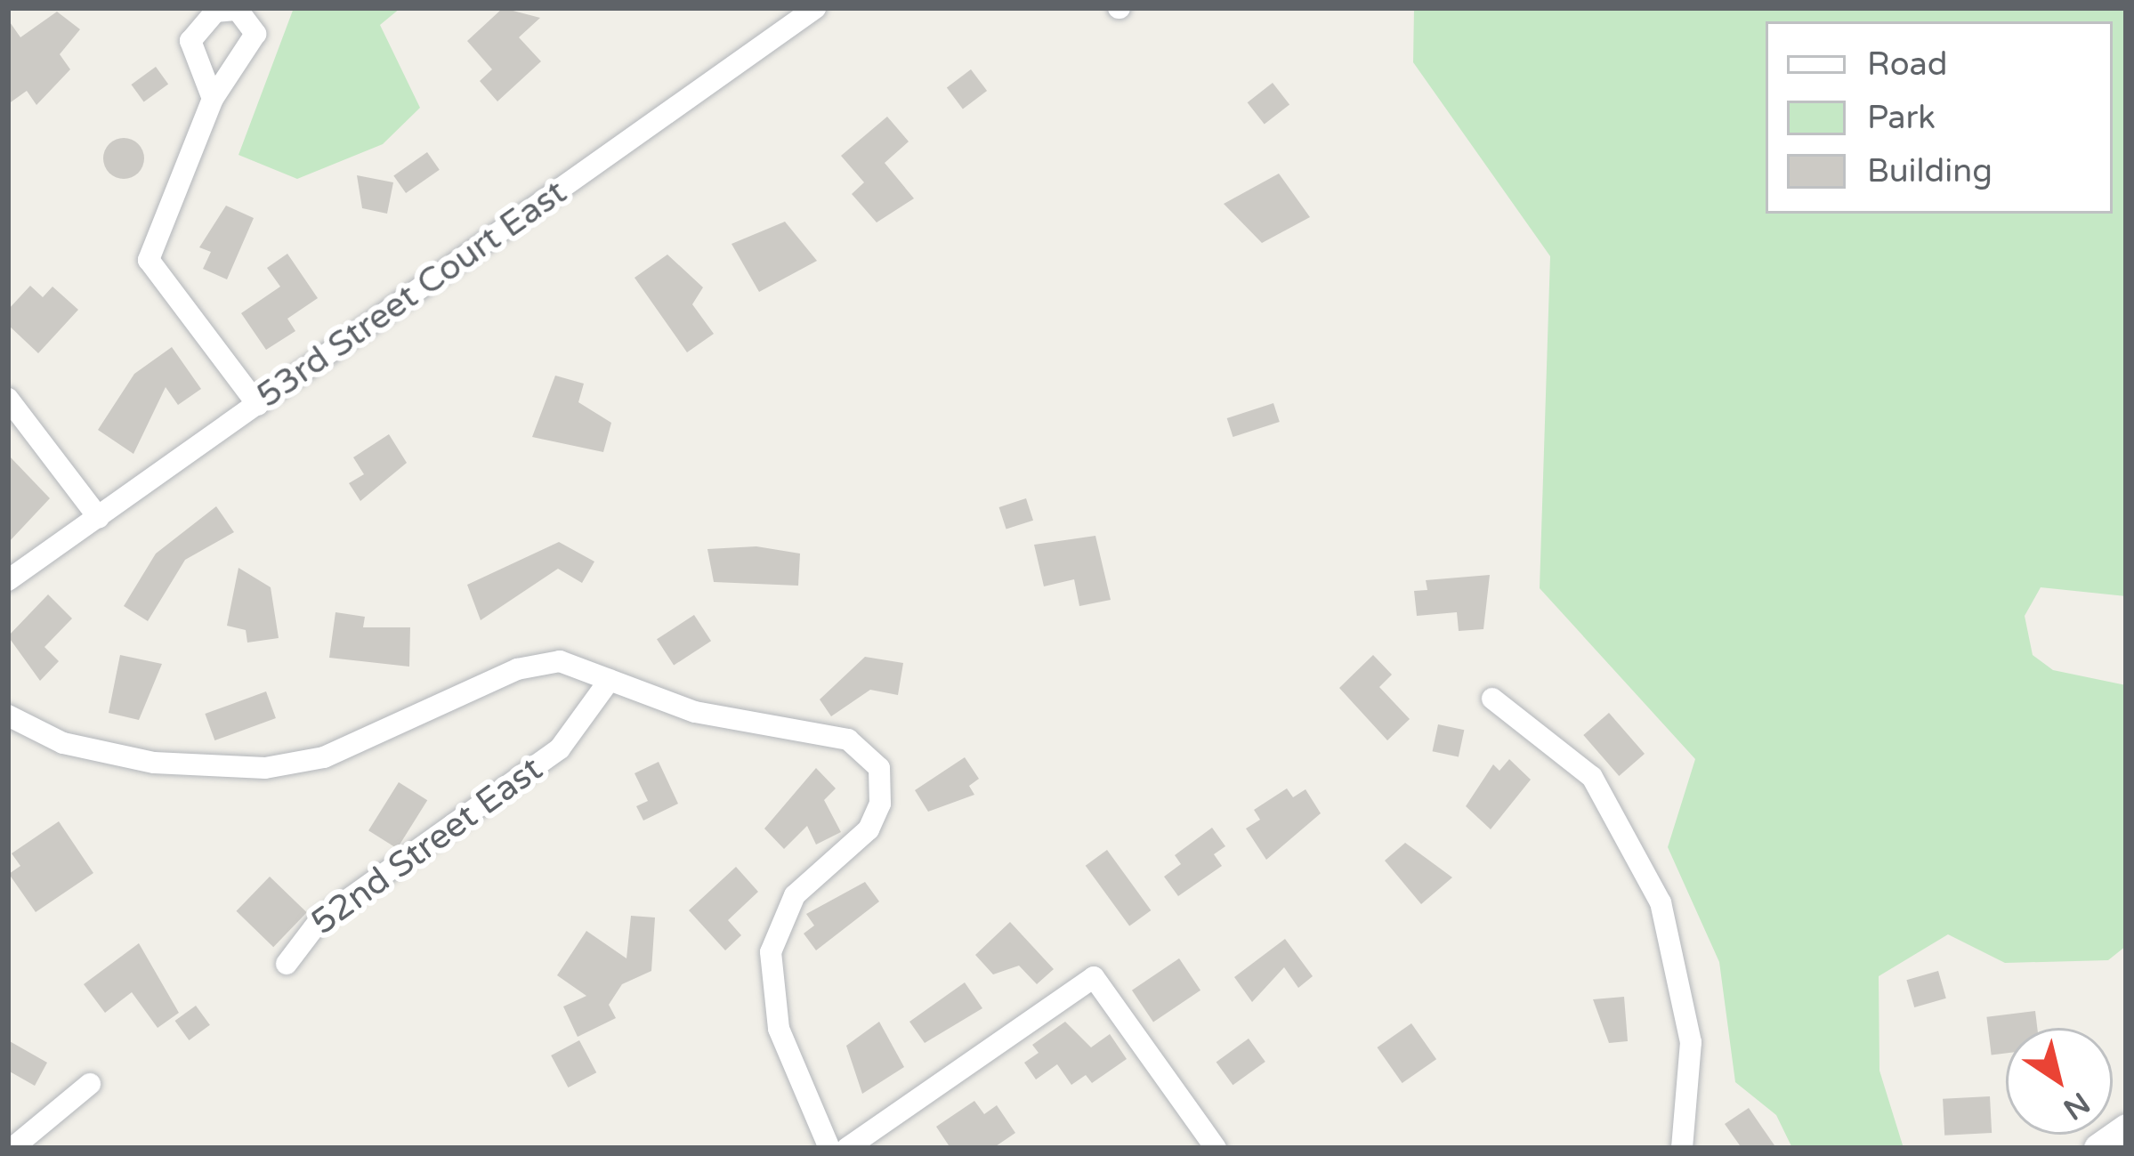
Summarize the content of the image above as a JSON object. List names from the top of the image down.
{
  "streets": {
    "street": ["53rd Street Court East", "52nd Street East"]
  },
  "legend": ["Road", "Park", "Building"],
  "north": "bottom right"
}
